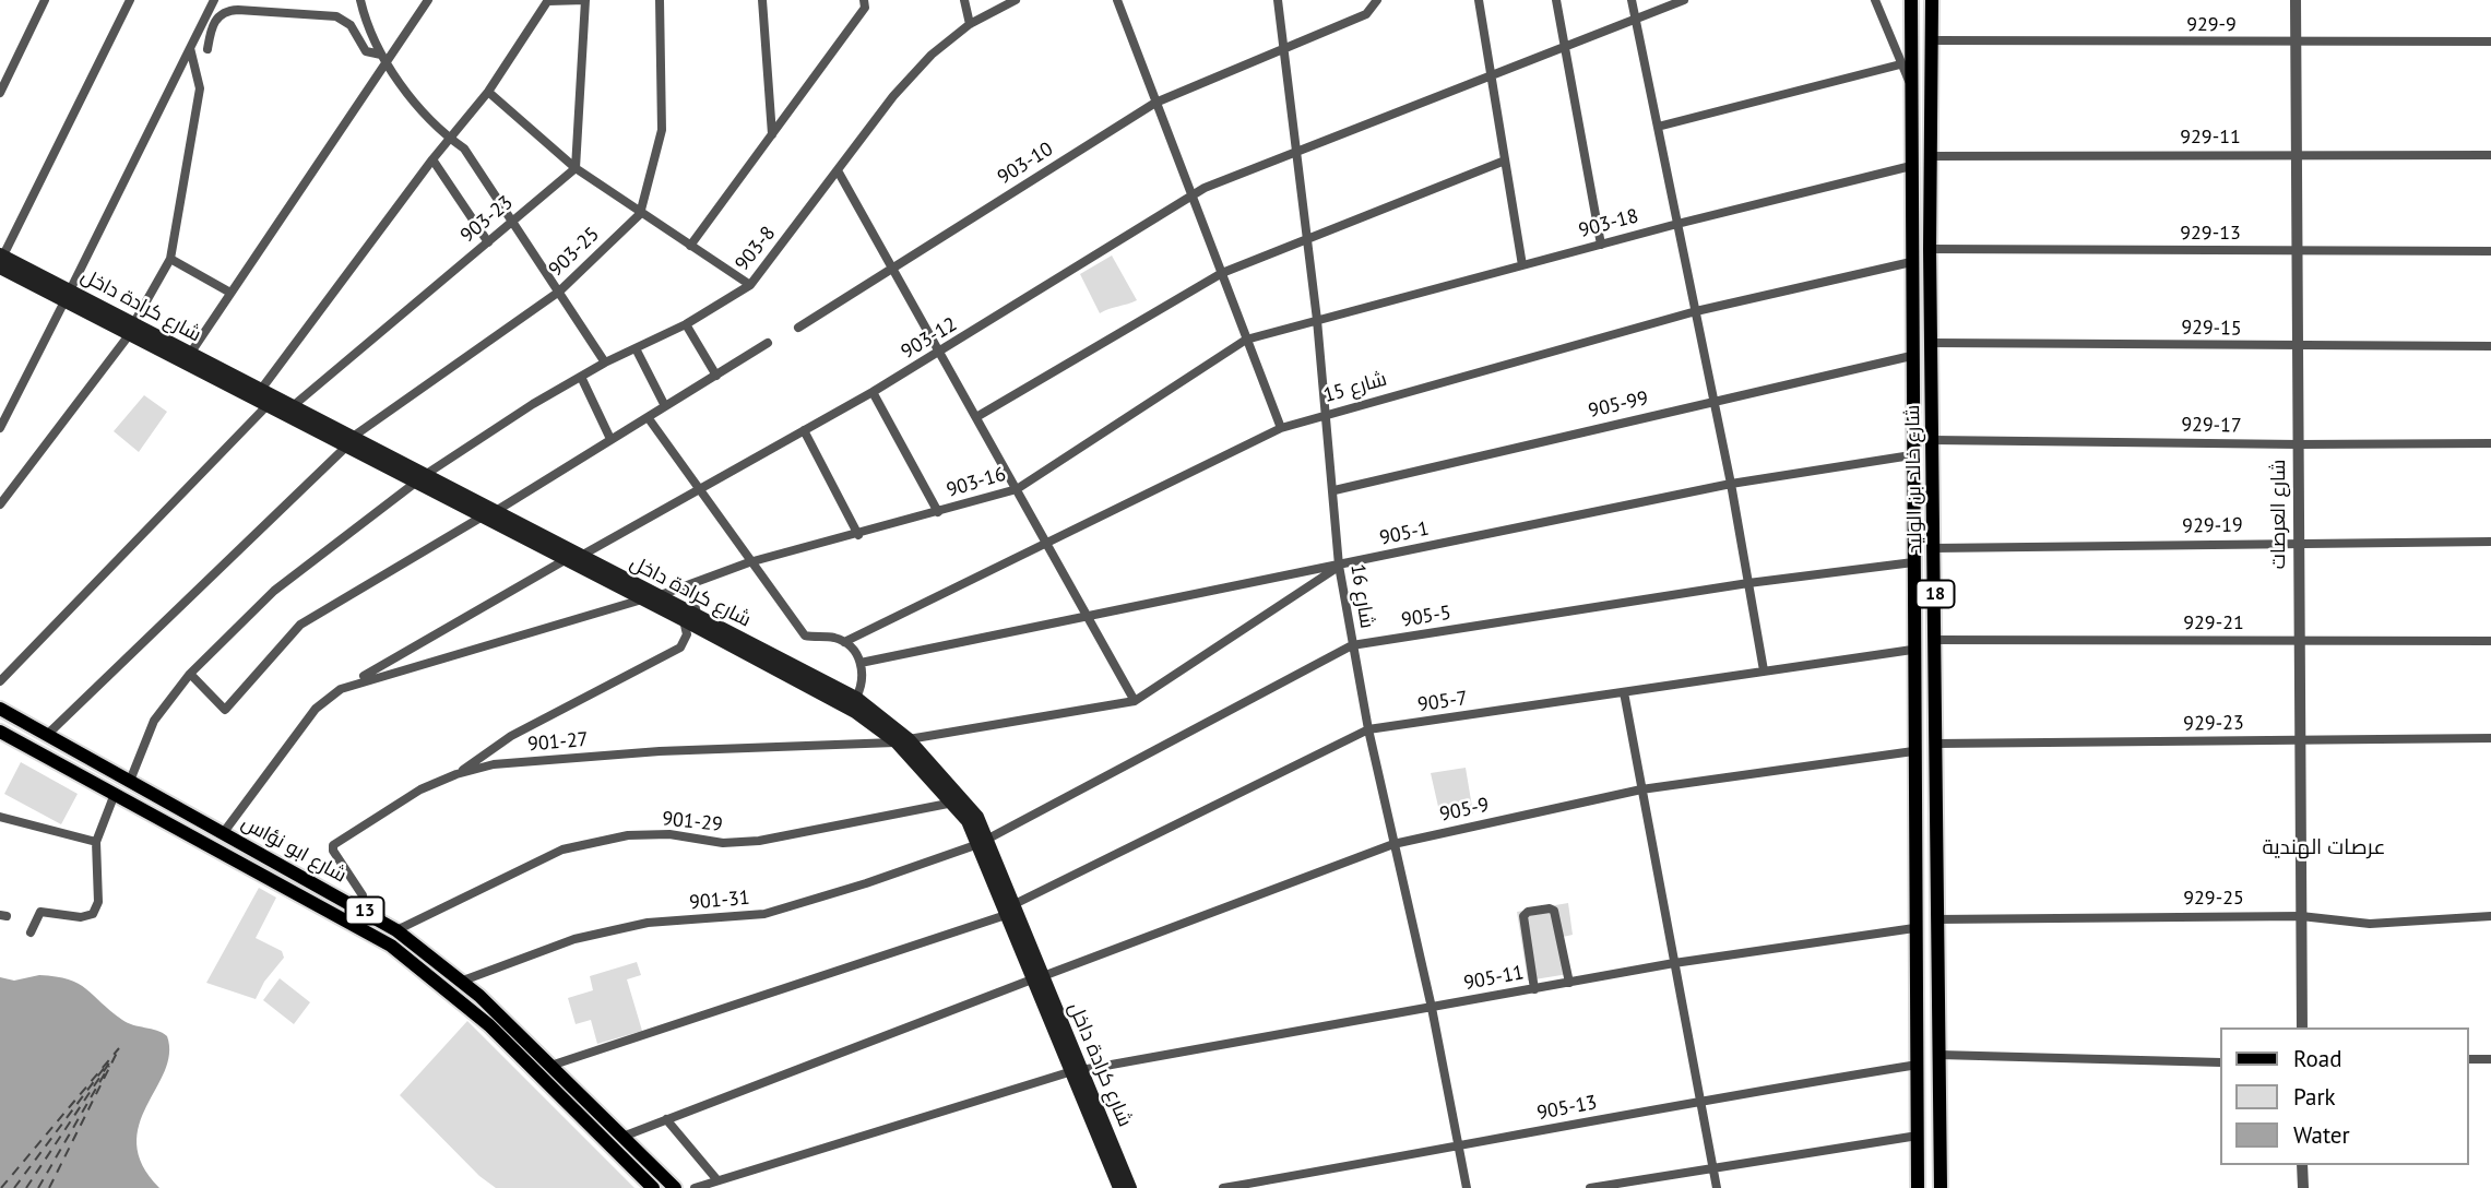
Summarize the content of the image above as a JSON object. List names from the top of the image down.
{
  "streets": {
    "main road": [
      "شارع كرادة داخل",
      "شارع خالد بن الوليد",
      "18",
      "شارع ابو نؤاس",
      "13"
    ],
    "street": [
      "929-9",
      "929-11",
      "903-10",
      "903-23",
      "903-18",
      "929-13",
      "903-8",
      "903-25",
      "929-15",
      "903-12",
      "شارع 15",
      "905-99",
      "929-17",
      "903-16",
      "شارع العرصات",
      "929-19",
      "905-1",
      "شارع 16",
      "905-5",
      "929-21",
      "905-7",
      "929-23",
      "901-27",
      "905-9",
      "901-29",
      "929-25",
      "901-31",
      "905-11",
      "905-13"
    ]
  },
  "crossings": [
    ["929-9", "شارع خالد بن الوليد"],
    ["929-9", "شارع العرصات"],
    ["929-11", "شارع خالد بن الوليد"],
    ["929-11", "شارع العرصات"],
    ["903-10", "شارع 16"],
    ["903-23", "شارع كرادة داخل"],
    ["903-18", "شارع خالد بن الوليد"],
    ["903-18", "903-16"],
    ["903-18", "شارع 16"],
    ["929-13", "شارع خالد بن الوليد"],
    ["929-13", "شارع العرصات"],
    ["903-8", "شارع كرادة داخل"],
    ["903-8", "شارع ابو نؤاس"],
    ["903-25", "شارع كرادة داخل"],
    ["903-25", "شارع ابو نؤاس"],
    ["شارع كرادة داخل", "903-12"],
    ["شارع كرادة داخل", "903-16"],
    ["شارع كرادة داخل", "905-5"],
    ["شارع كرادة داخل", "905-7"],
    ["شارع كرادة داخل", "901-27"],
    ["شارع كرادة داخل", "905-9"],
    ["شارع كرادة داخل", "901-29"],
    ["شارع كرادة داخل", "901-31"],
    ["شارع كرادة داخل", "905-11"],
    ["929-15", "شارع خالد بن الوليد"],
    ["929-15", "شارع العرصات"],
    ["903-12", "شارع 16"],
    ["شارع 15", "شارع خالد بن الوليد"],
    ["شارع 15", "شارع 16"],
    ["905-99", "شارع خالد بن الوليد"],
    ["905-99", "شارع 16"],
    ["929-17", "شارع خالد بن الوليد"],
    ["929-17", "شارع العرصات"],
    ["شارع خالد بن الوليد", "929-19"],
    ["شارع خالد بن الوليد", "905-1"],
    ["شارع خالد بن الوليد", "905-5"],
    ["شارع خالد بن الوليد", "929-21"],
    ["شارع خالد بن الوليد", "905-7"],
    ["شارع خالد بن الوليد", "929-23"],
    ["شارع خالد بن الوليد", "905-9"],
    ["شارع خالد بن الوليد", "929-25"],
    ["شارع خالد بن الوليد", "905-11"],
    ["شارع خالد بن الوليد", "905-13"],
    ["903-16", "شارع 16"],
    ["شارع العرصات", "929-19"],
    ["شارع العرصات", "929-21"],
    ["شارع العرصات", "929-23"],
    ["شارع العرصات", "929-25"],
    ["905-1", "شارع 16"],
    ["شارع 16", "905-5"],
    ["شارع 16", "905-7"],
    ["شارع 16", "905-9"],
    ["شارع 16", "905-11"],
    ["شارع 16", "905-13"],
    ["905-5", "901-31"],
    ["905-7", "شارع ابو نؤاس"],
    ["901-27", "شارع ابو نؤاس"],
    ["905-9", "شارع ابو نؤاس"],
    ["901-29", "شارع ابو نؤاس"],
    ["شارع ابو نؤاس", "901-31"]
  ],
  "districts": ["عرصات الهندية"],
  "legend": ["Road", "Park", "Water"]
}
